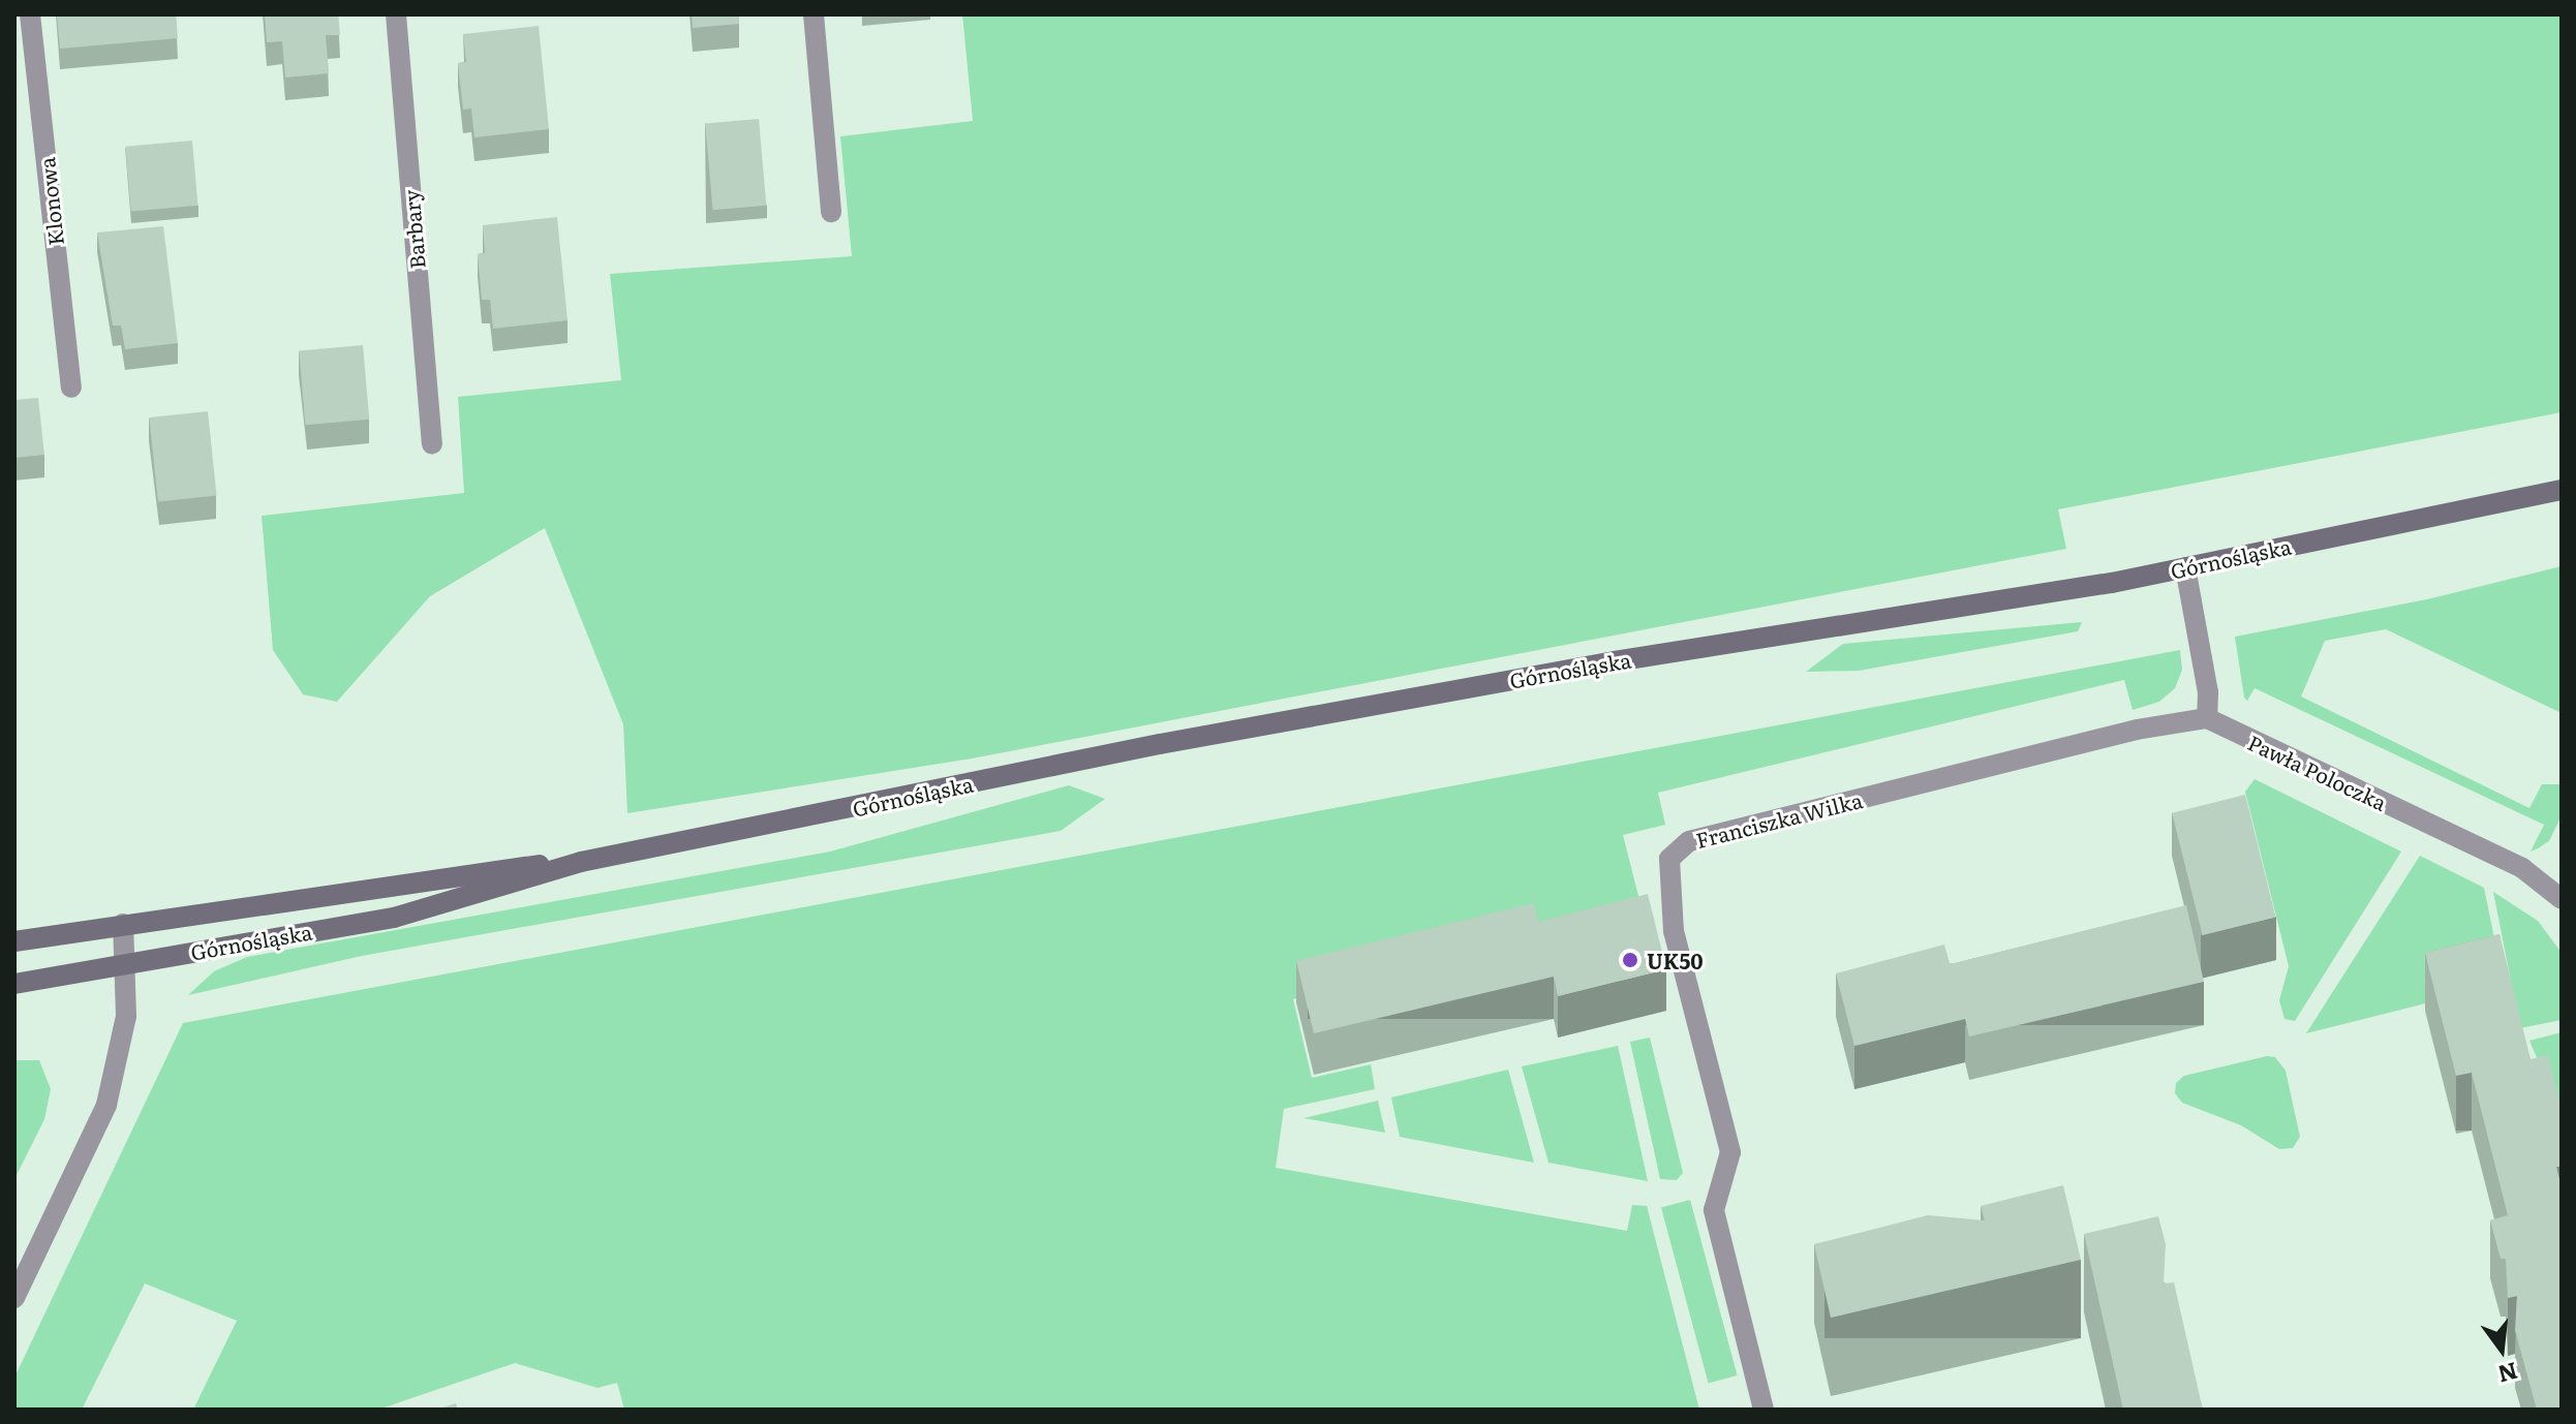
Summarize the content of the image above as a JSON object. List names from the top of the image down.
{
  "streets": {
    "street": [
      "Klonowa",
      "Barbary",
      "Górnośląska",
      "Pawła Poloczka",
      "Franciszka Wilka"
    ]
  },
  "crossings": [
    ["Pawła Poloczka", "Franciszka Wilka"]
  ],
  "places": ["UK50"],
  "north": "bottom"
}
